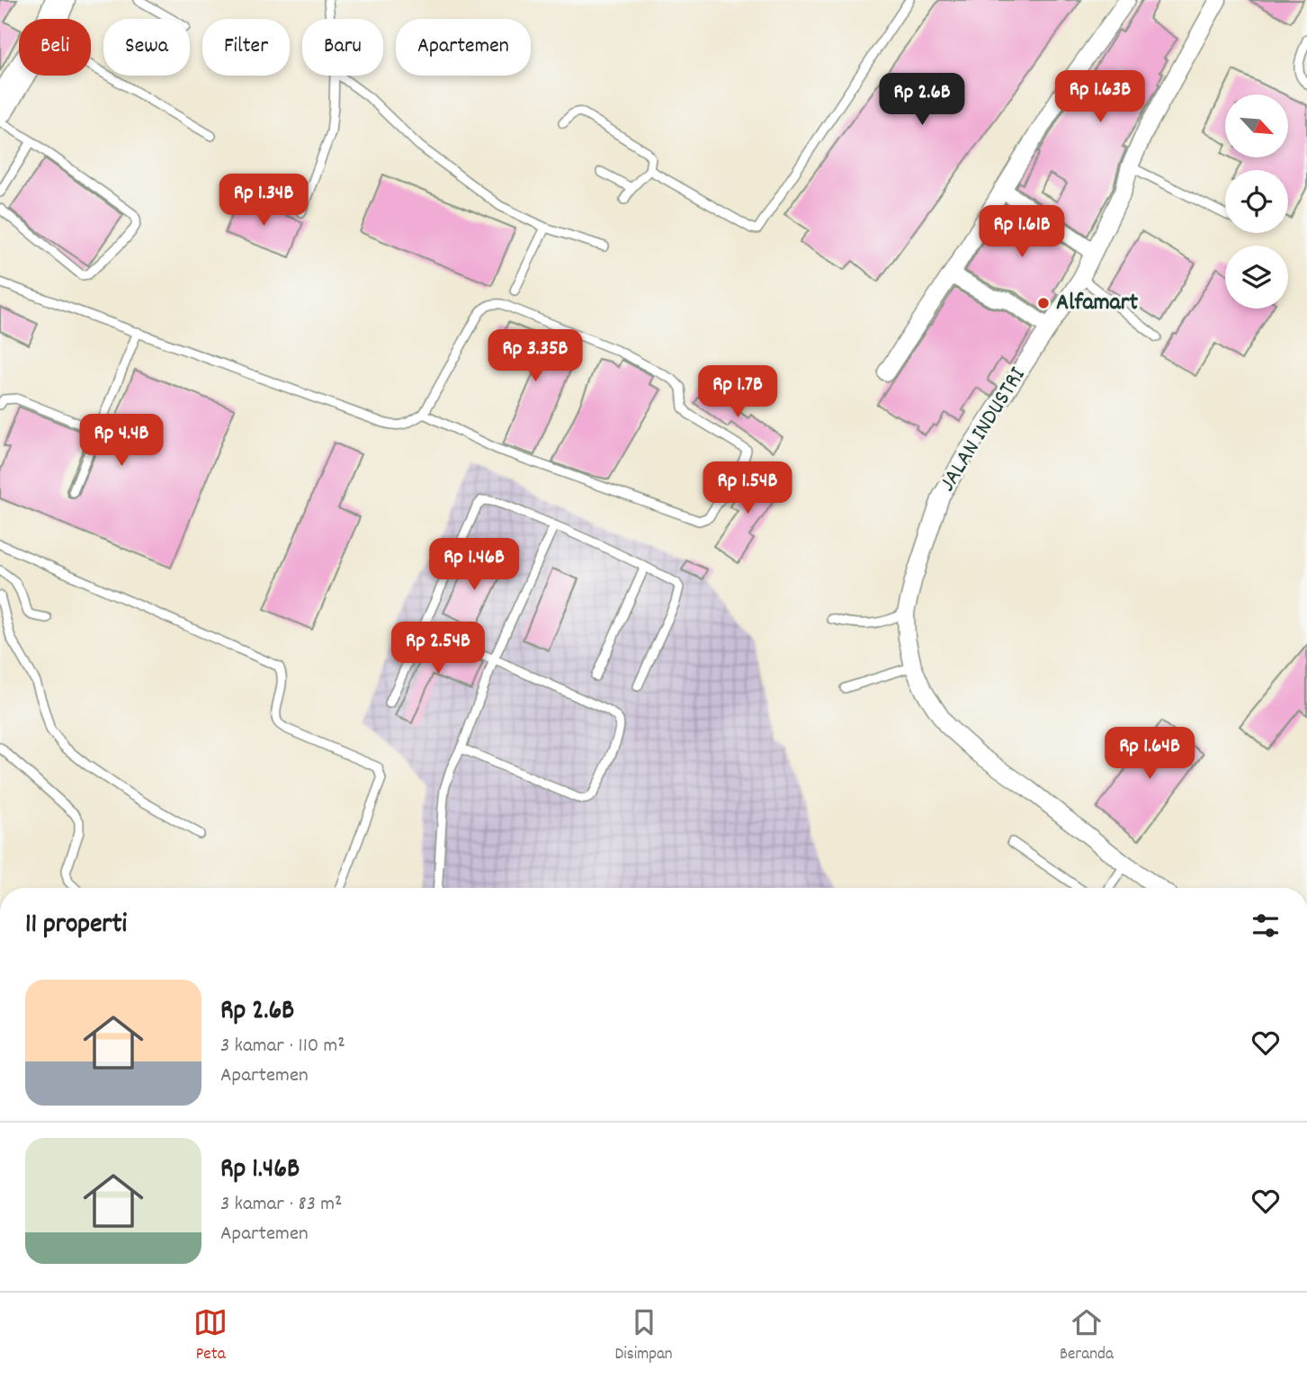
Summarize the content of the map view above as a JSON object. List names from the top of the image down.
{
  "streets": {
    "street": ["JALAN INDUSTRI"]
  },
  "places": ["Alfamart"],
  "north": "bottom right",
  "page": {
    "chip": [
      "Beli",
      "Sewa",
      "Filter",
      "Baru",
      "Apartemen"
    ],
    "price": [
      "Rp 1.63B",
      "Rp 2.6B",
      "Rp 1.34B",
      "Rp 1.61B",
      "Rp 3.35B",
      "Rp 1.7B",
      "Rp 4.4B",
      "Rp 1.54B",
      "Rp 1.46B",
      "Rp 2.54B",
      "Rp 1.64B"
    ],
    "heading": "11 properti",
    "list": [
      {
        "name": "Rp 2.6B",
        "note": "3 kamar · 110 m² · Apartemen"
      },
      {
        "name": "Rp 1.46B",
        "note": "3 kamar · 83 m² · Apartemen"
      }
    ],
    "tabs": ["Peta", "Disimpan", "Beranda"]
  }
}
